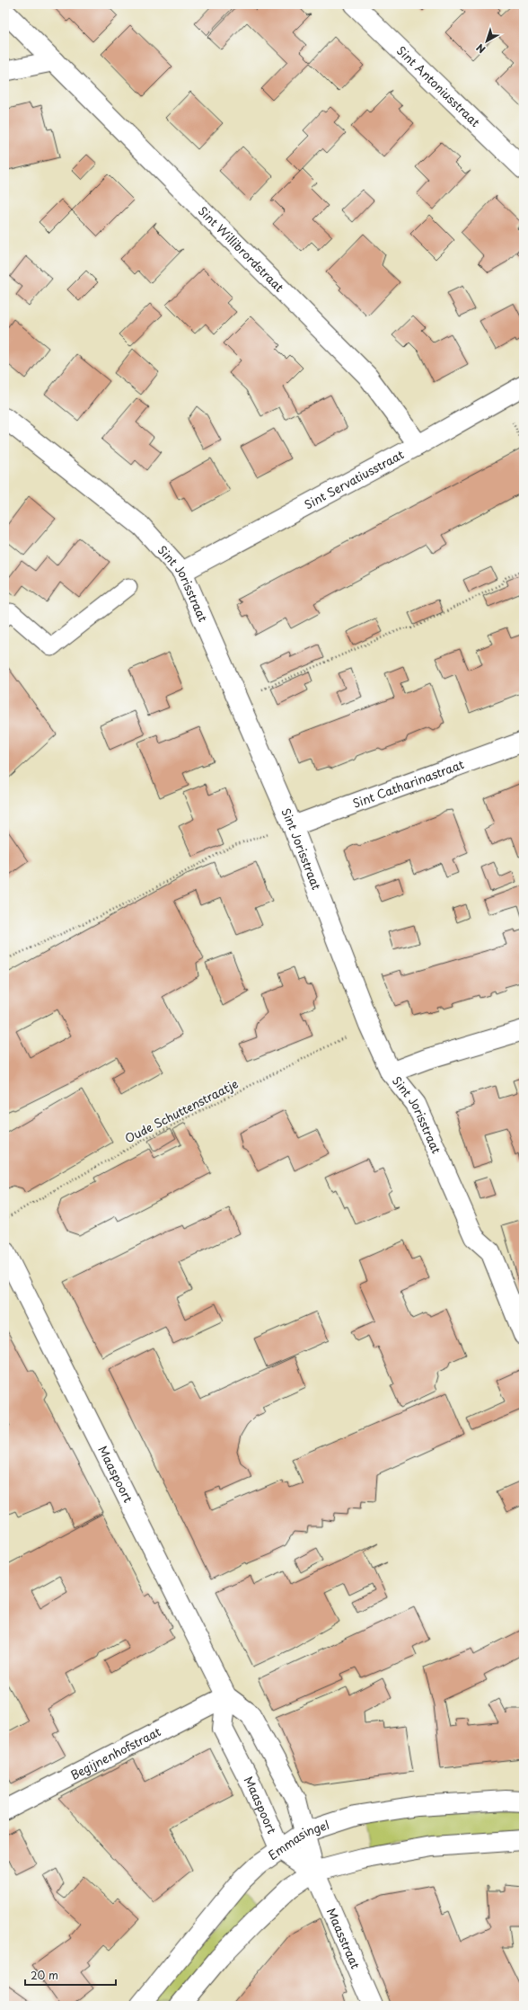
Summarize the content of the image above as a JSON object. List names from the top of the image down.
{
  "streets": {
    "street": [
      "Sint Antoniusstraat",
      "Sint Willibrordstraat",
      "Sint Servatiusstraat",
      "Sint Jorisstraat",
      "Sint Catharinastraat",
      "Maaspoort",
      "Begijnenhofstraat",
      "Emmasingel",
      "Maasstraat"
    ],
    "path": ["Oude Schuttenstraatje"]
  },
  "crossings": [
    ["Sint Willibrordstraat", "Sint Servatiusstraat"],
    ["Sint Servatiusstraat", "Sint Jorisstraat"],
    ["Sint Jorisstraat", "Sint Catharinastraat"],
    ["Sint Jorisstraat", "Oude Schuttenstraatje"],
    ["Maaspoort", "Begijnenhofstraat"],
    ["Maaspoort", "Emmasingel"],
    ["Maaspoort", "Maasstraat"]
  ],
  "scale_bar": "20 m",
  "north": "bottom left"
}
